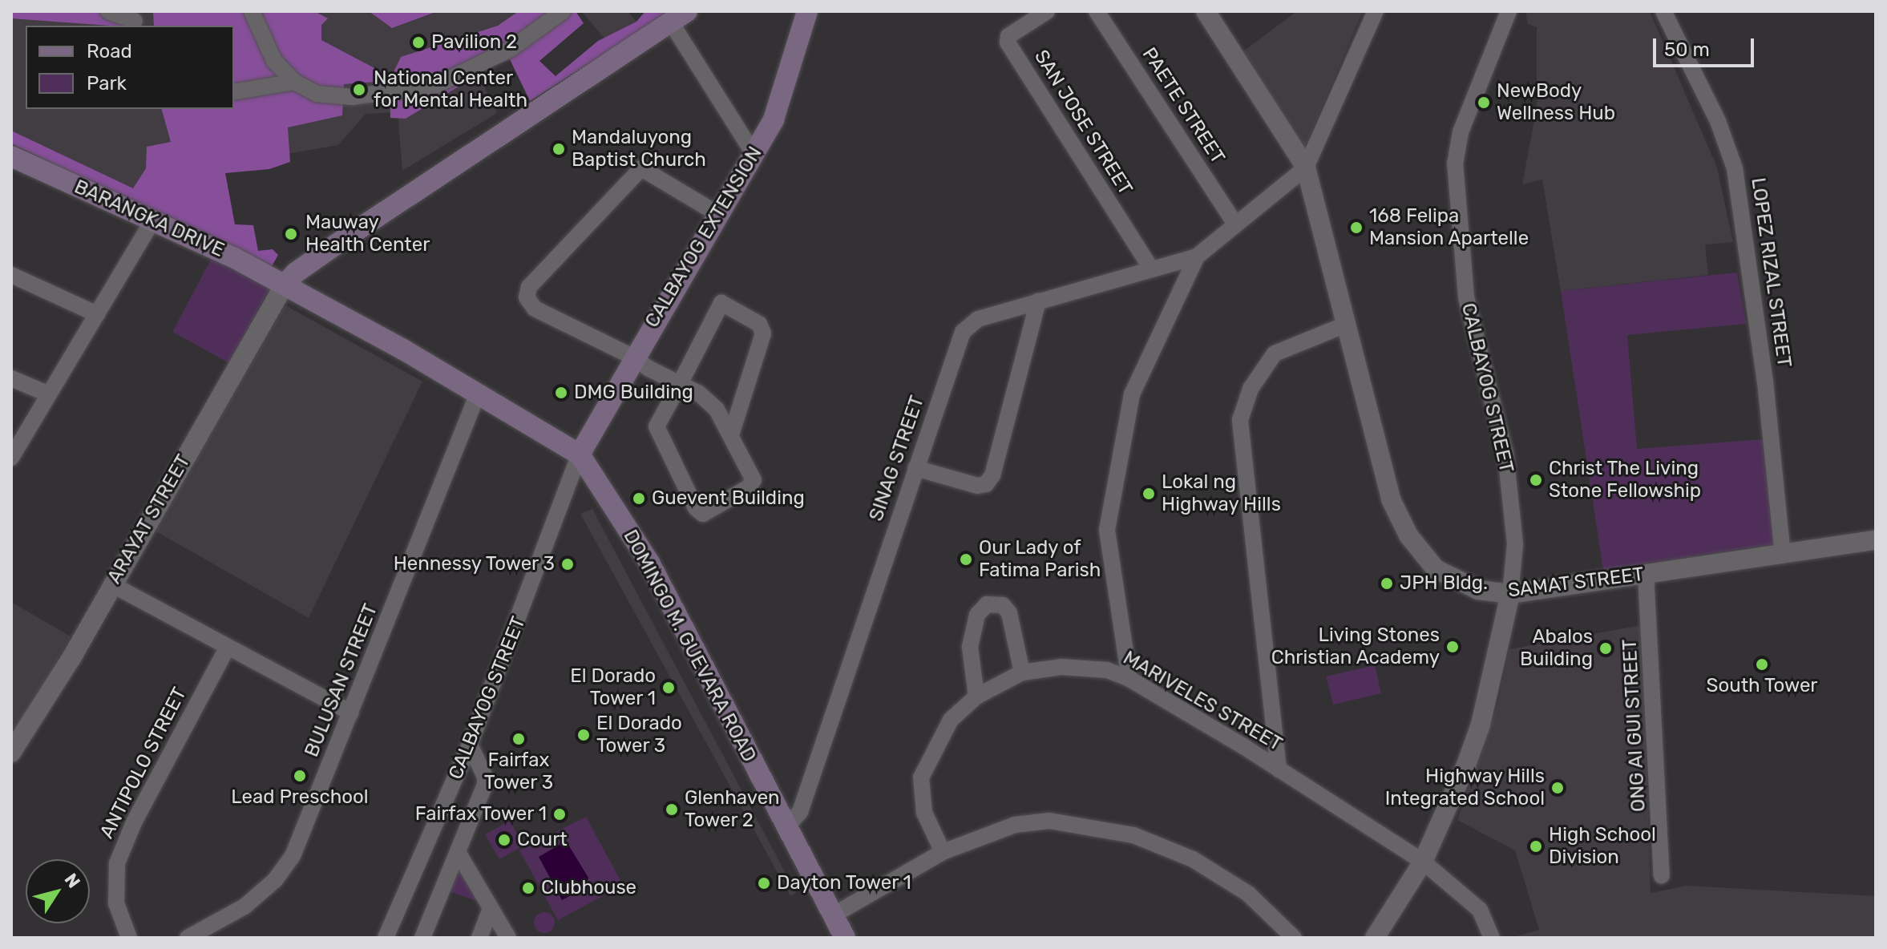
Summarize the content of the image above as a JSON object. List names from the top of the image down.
{
  "streets": {
    "main road": ["BARANGKA DRIVE", "CALBAYOG EXTENSION", "DOMINGO M. GUEVARA ROAD"],
    "street": [
      "PAETE STREET",
      "SAN JOSE STREET",
      "LOPEZ RIZAL STREET",
      "CALBAYOG STREET",
      "SINAG STREET",
      "ARAYAT STREET",
      "SAMAT STREET",
      "BULUSAN STREET",
      "MARIVELES STREET",
      "ONG AI GUI STREET",
      "ANTIPOLO STREET"
    ]
  },
  "crossings": [
    ["SAN JOSE STREET", "SINAG STREET"],
    ["BARANGKA DRIVE", "ARAYAT STREET"],
    ["BARANGKA DRIVE", "DOMINGO M. GUEVARA ROAD"],
    ["CALBAYOG EXTENSION", "CALBAYOG STREET"],
    ["CALBAYOG EXTENSION", "DOMINGO M. GUEVARA ROAD"],
    ["LOPEZ RIZAL STREET", "SAMAT STREET"],
    ["CALBAYOG STREET", "SAMAT STREET"],
    ["CALBAYOG STREET", "DOMINGO M. GUEVARA ROAD"],
    ["CALBAYOG STREET", "MARIVELES STREET"],
    ["SINAG STREET", "DOMINGO M. GUEVARA ROAD"],
    ["ARAYAT STREET", "DOMINGO M. GUEVARA ROAD"],
    ["SAMAT STREET", "ONG AI GUI STREET"],
    ["DOMINGO M. GUEVARA ROAD", "BULUSAN STREET"]
  ],
  "places": [
    "Pavilion 2",
    "National Center for Mental Health",
    "NewBody Wellness Hub",
    "Mandaluyong Baptist Church",
    "168 Felipa Mansion Apartelle",
    "Mauway Health Center",
    "DMG Building",
    "Christ The Living Stone Fellowship",
    "Lokal ng Highway Hills",
    "Guevent Building",
    "Our Lady of Fatima Parish",
    "Hennessy Tower 3",
    "JPH Bldg.",
    "Living Stones Christian Academy",
    "Abalos Building",
    "South Tower",
    "El Dorado Tower 1",
    "El Dorado Tower 3",
    "Fairfax Tower 3",
    "Lead Preschool",
    "Highway Hills Integrated School",
    "Glenhaven Tower 2",
    "Fairfax Tower 1",
    "Court",
    "High School Division",
    "Dayton Tower 1",
    "Clubhouse"
  ],
  "legend": ["Road", "Park"],
  "scale_bar": "50 m",
  "north": "top right"
}
